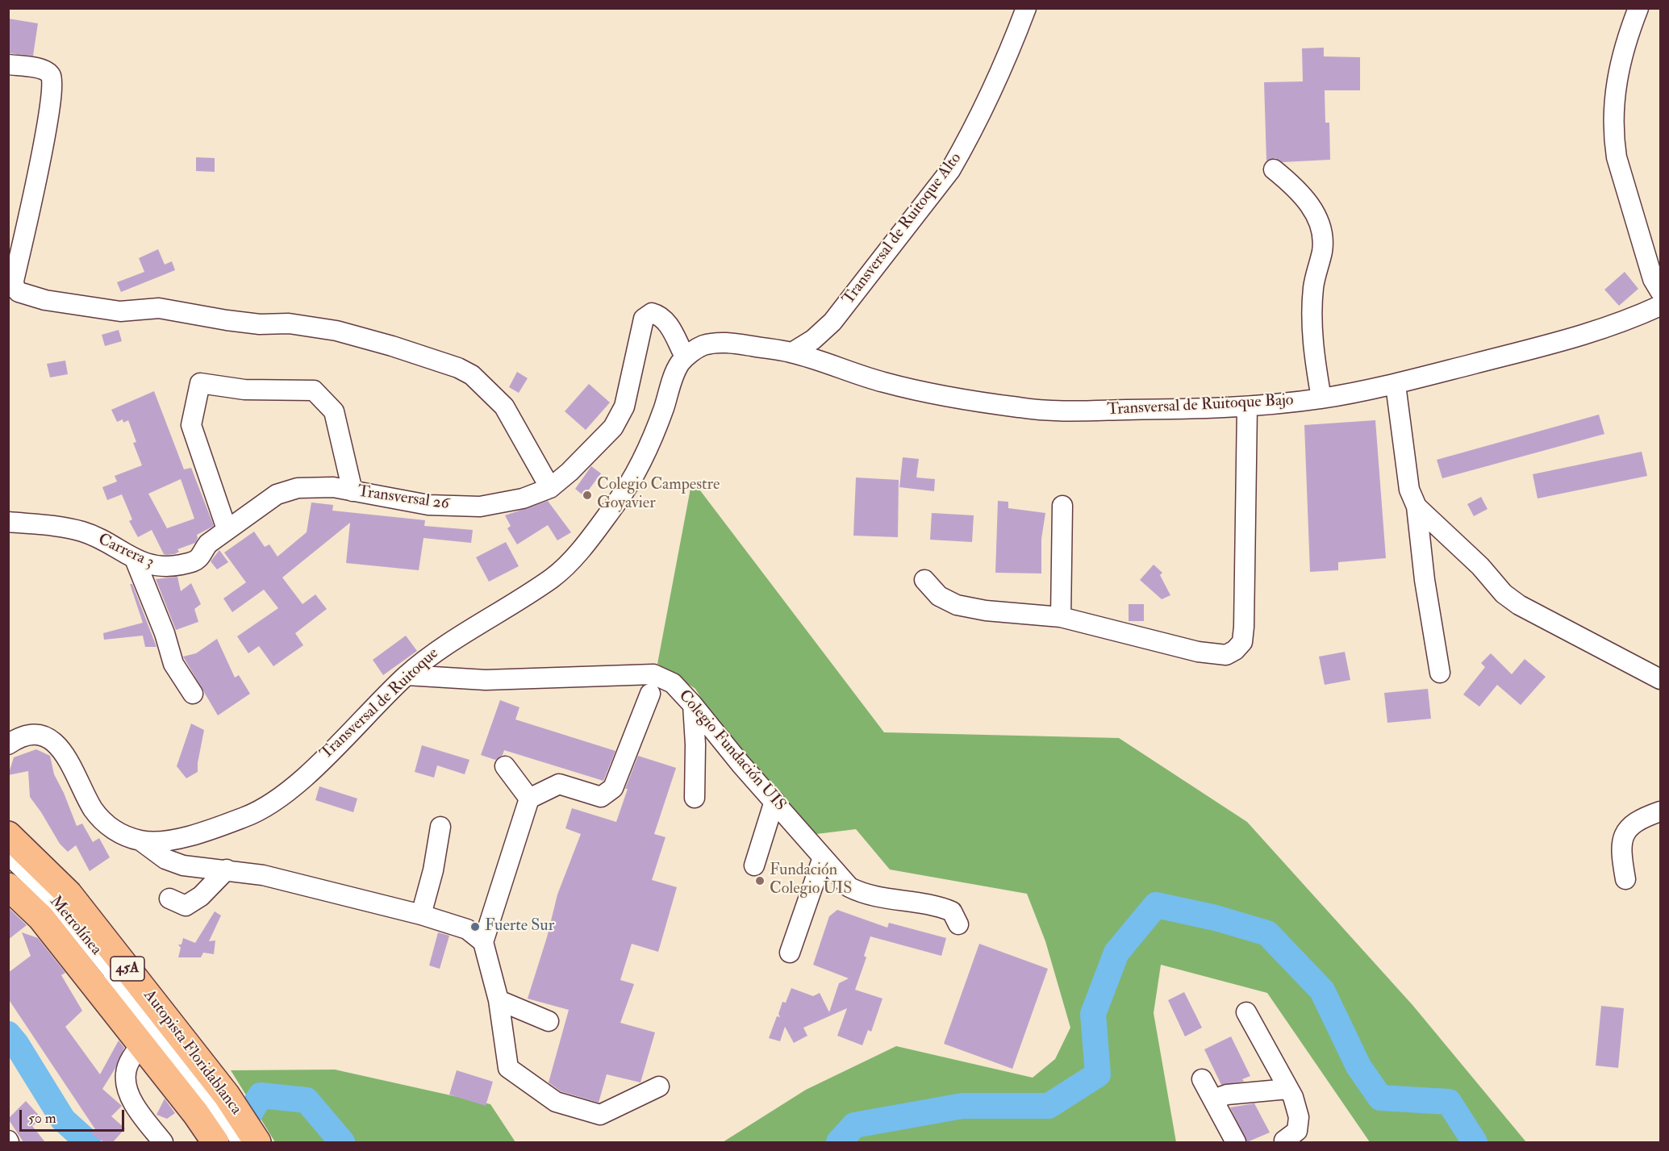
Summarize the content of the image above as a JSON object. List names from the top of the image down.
{
  "streets": {
    "highway": ["45A", "Autopista Floridablanca"],
    "street": [
      "Transversal de Ruitoque Alto",
      "Transversal de Ruitoque Bajo",
      "Transversal 26",
      "Carrera 3",
      "Transversal de Ruitoque",
      "Colegio Fundación UIS"
    ]
  },
  "crossings": [
    ["Transversal de Ruitoque Alto", "Transversal de Ruitoque Bajo"],
    ["Transversal 26", "Carrera 3"],
    ["Transversal 26", "Transversal de Ruitoque"],
    ["Transversal de Ruitoque", "Colegio Fundación UIS"]
  ],
  "places": ["Colegio Campestre Goyavier", "Fundación Colegio UIS", "Fuerte Sur"],
  "scale_bar": "50 m"
}
